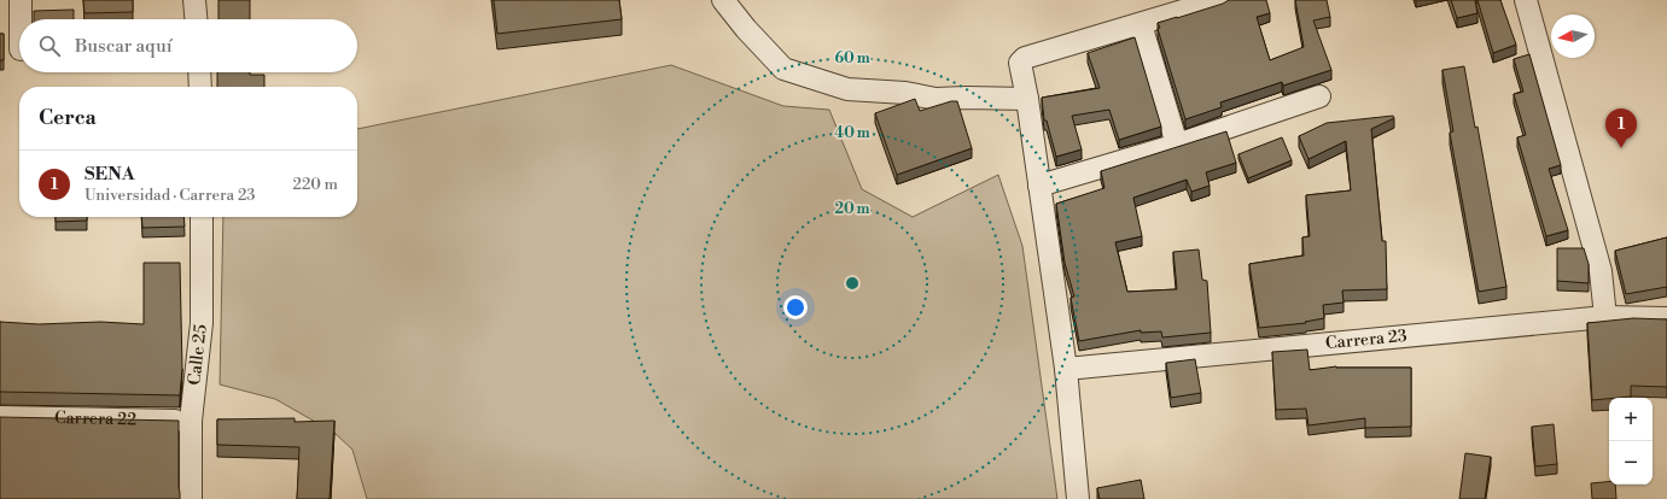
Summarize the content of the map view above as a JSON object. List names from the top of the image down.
{
  "streets": {
    "street": ["Carrera 23", "Calle 25", "Carrera 22"]
  },
  "crossings": [
    ["Calle 25", "Carrera 22"]
  ],
  "north": "left",
  "page": {
    "search": "Buscar aquí",
    "heading": "Cerca",
    "pins": "1",
    "list": [
      {
        "mark": "1",
        "name": "SENA",
        "note": "Universidad · Carrera 23",
        "value": "220 m"
      }
    ],
    "map_buttons": ["+", "−"]
  },
  "rings": ["60 m", "40 m", "20 m"]
}
